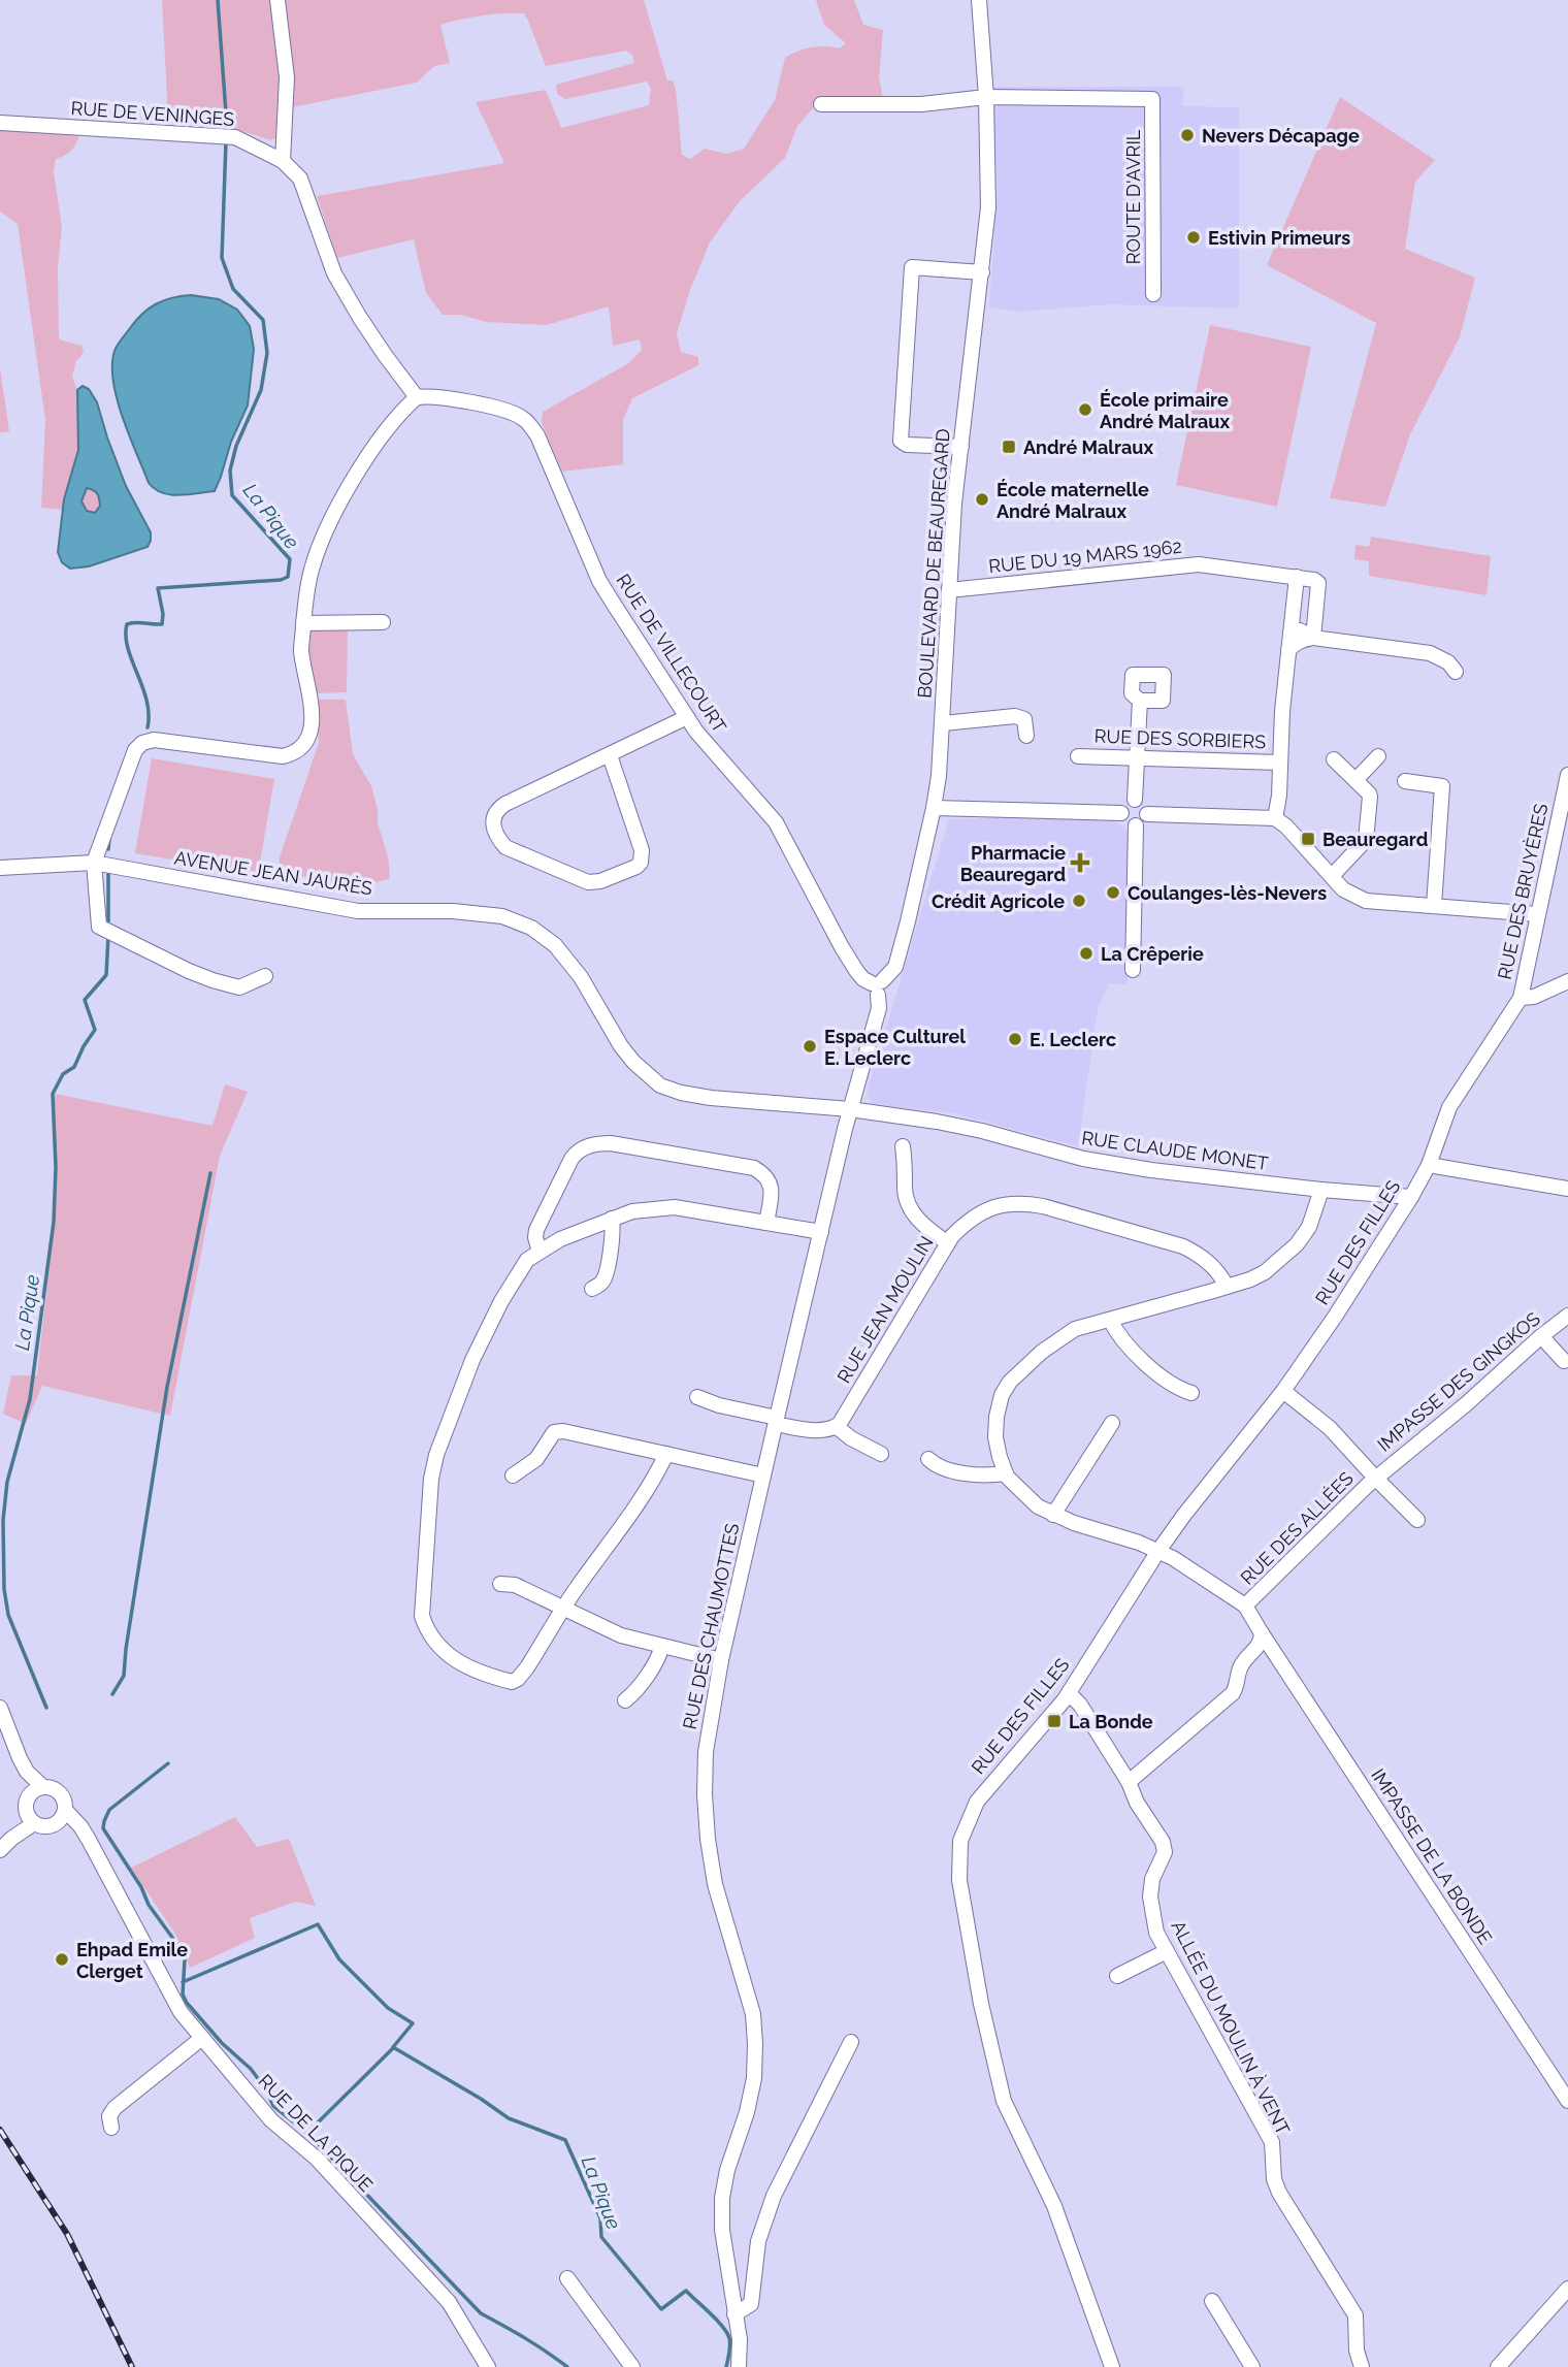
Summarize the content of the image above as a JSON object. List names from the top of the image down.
{
  "streets": {
    "street": [
      "RUE DE VENINGES",
      "ROUTE D'AVRIL",
      "RUE DU 19 MARS 1962",
      "BOULEVARD DE BEAUREGARD",
      "RUE DE VILLECOURT",
      "RUE DES SORBIERS",
      "AVENUE JEAN JAURÈS",
      "RUE DES BRUYÈRES",
      "RUE CLAUDE MONET",
      "RUE DES FILLES",
      "RUE JEAN MOULIN",
      "IMPASSE DES GINGKOS",
      "RUE DES ALLÉES",
      "RUE DES CHAUMOTTES",
      "IMPASSE DE LA BONDE",
      "ALLÉE DU MOULIN À VENT",
      "RUE DE LA PIQUE"
    ]
  },
  "crossings": [
    ["RUE DE VENINGES", "RUE DE VILLECOURT"],
    ["ROUTE D'AVRIL", "BOULEVARD DE BEAUREGARD"],
    ["RUE DU 19 MARS 1962", "BOULEVARD DE BEAUREGARD"],
    ["BOULEVARD DE BEAUREGARD", "RUE DE VILLECOURT"],
    ["BOULEVARD DE BEAUREGARD", "AVENUE JEAN JAURÈS"],
    ["BOULEVARD DE BEAUREGARD", "RUE CLAUDE MONET"],
    ["BOULEVARD DE BEAUREGARD", "RUE DES CHAUMOTTES"],
    ["AVENUE JEAN JAURÈS", "RUE CLAUDE MONET"],
    ["AVENUE JEAN JAURÈS", "RUE DES CHAUMOTTES"],
    ["RUE DES BRUYÈRES", "RUE DES FILLES"],
    ["RUE CLAUDE MONET", "RUE DES FILLES"],
    ["RUE CLAUDE MONET", "RUE DES CHAUMOTTES"],
    ["RUE DES FILLES", "ALLÉE DU MOULIN À VENT"],
    ["IMPASSE DES GINGKOS", "RUE DES ALLÉES"],
    ["RUE DES ALLÉES", "IMPASSE DE LA BONDE"]
  ],
  "water": ["La Pique"],
  "places": {
    "other": [
      "Nevers Décapage",
      "Estivin Primeurs",
      "École primaire André Malraux",
      "École maternelle André Malraux",
      "Coulanges-lès-Nevers",
      "Crédit Agricole",
      "La Crêperie",
      "E. Leclerc",
      "Espace Culturel E. Leclerc",
      "Ehpad Emile Clerget"
    ],
    "transit": ["André Malraux", "Beauregard", "La Bonde"],
    "health": ["Pharmacie Beauregard"]
  }
}
